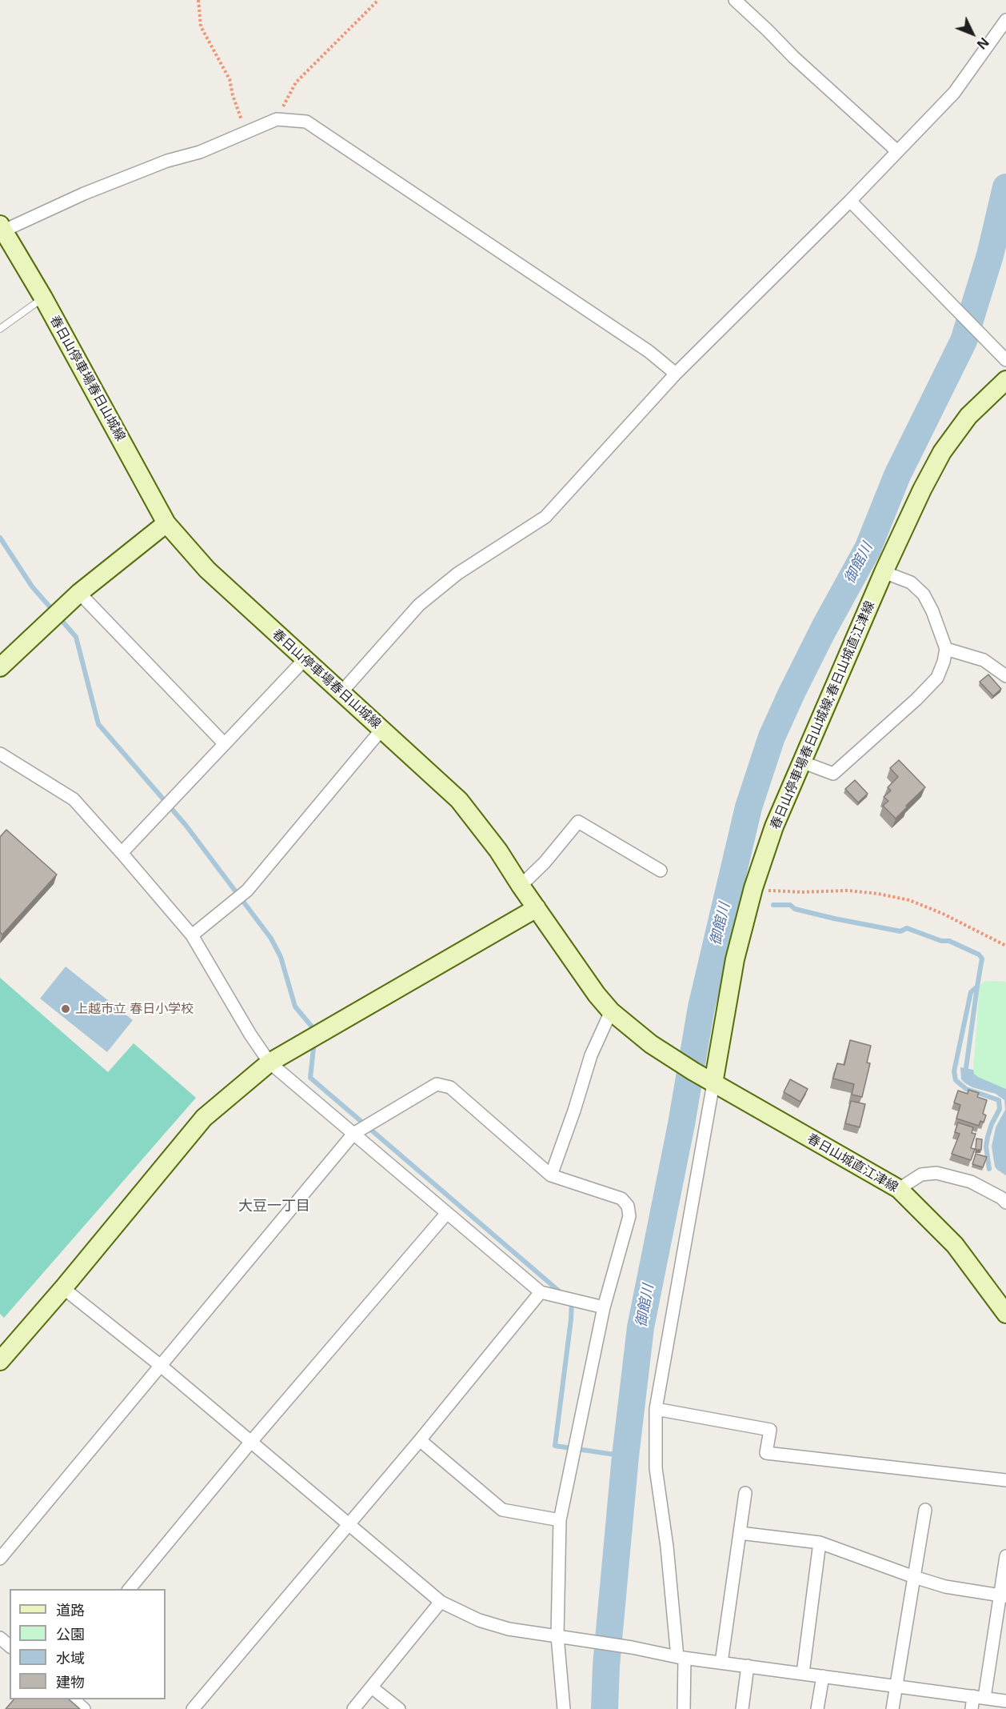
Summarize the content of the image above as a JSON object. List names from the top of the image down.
{
  "streets": {
    "main road": ["春日山停車場春日山城線", "春日山停車場春日山城線;春日山城直江津線", "春日山城直江津線"]
  },
  "crossings": [
    ["春日山停車場春日山城線", "春日山停車場春日山城線;春日山城直江津線"],
    ["春日山停車場春日山城線", "春日山城直江津線"],
    ["春日山停車場春日山城線;春日山城直江津線", "春日山城直江津線"]
  ],
  "districts": ["大豆一丁目"],
  "water": ["御館川"],
  "places": ["上越市立 春日小学校"],
  "legend": [
    "道路",
    "公園",
    "水域",
    "建物"
  ],
  "north": "bottom right"
}
